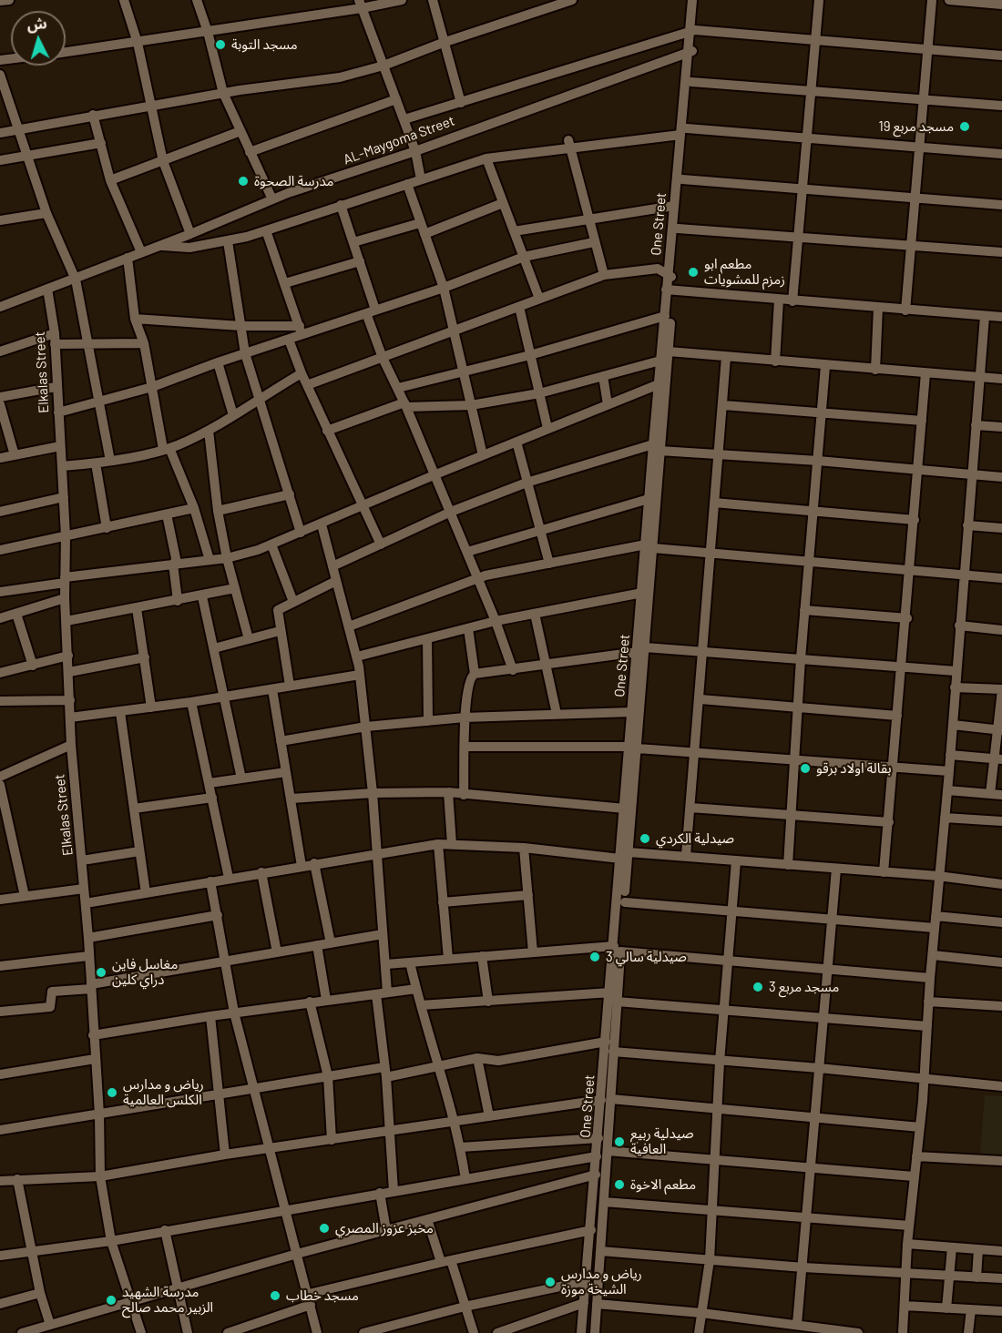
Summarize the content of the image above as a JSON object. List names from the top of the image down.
{
  "streets": {
    "street": ["AL-Maygoma Street", "One Street", "Elkalas Street"]
  },
  "crossings": [
    ["AL-Maygoma Street", "One Street"],
    ["AL-Maygoma Street", "Elkalas Street"]
  ],
  "places": [
    "مسجد التوبة",
    "مسجد مربع 19",
    "مدرسة الصحوة",
    "مطعم ابو زمزم للمشويات",
    "بقالة اولاد برقو",
    "صيدلية الكردي",
    "صيدلية سالي 3",
    "مغاسل فاين دراي كلين",
    "مسجد مربع 3",
    "رياض و مدارس الكلس العالمية",
    "صيدلية ربيع العافية",
    "مطعم الاخوة",
    "مخبز عزوز المصري",
    "رياض و مدارس الشيخة موزة",
    "مسجد خطاب",
    "مدرسة الشهيد الزبير محمد صالح"
  ],
  "north": "top"
}
